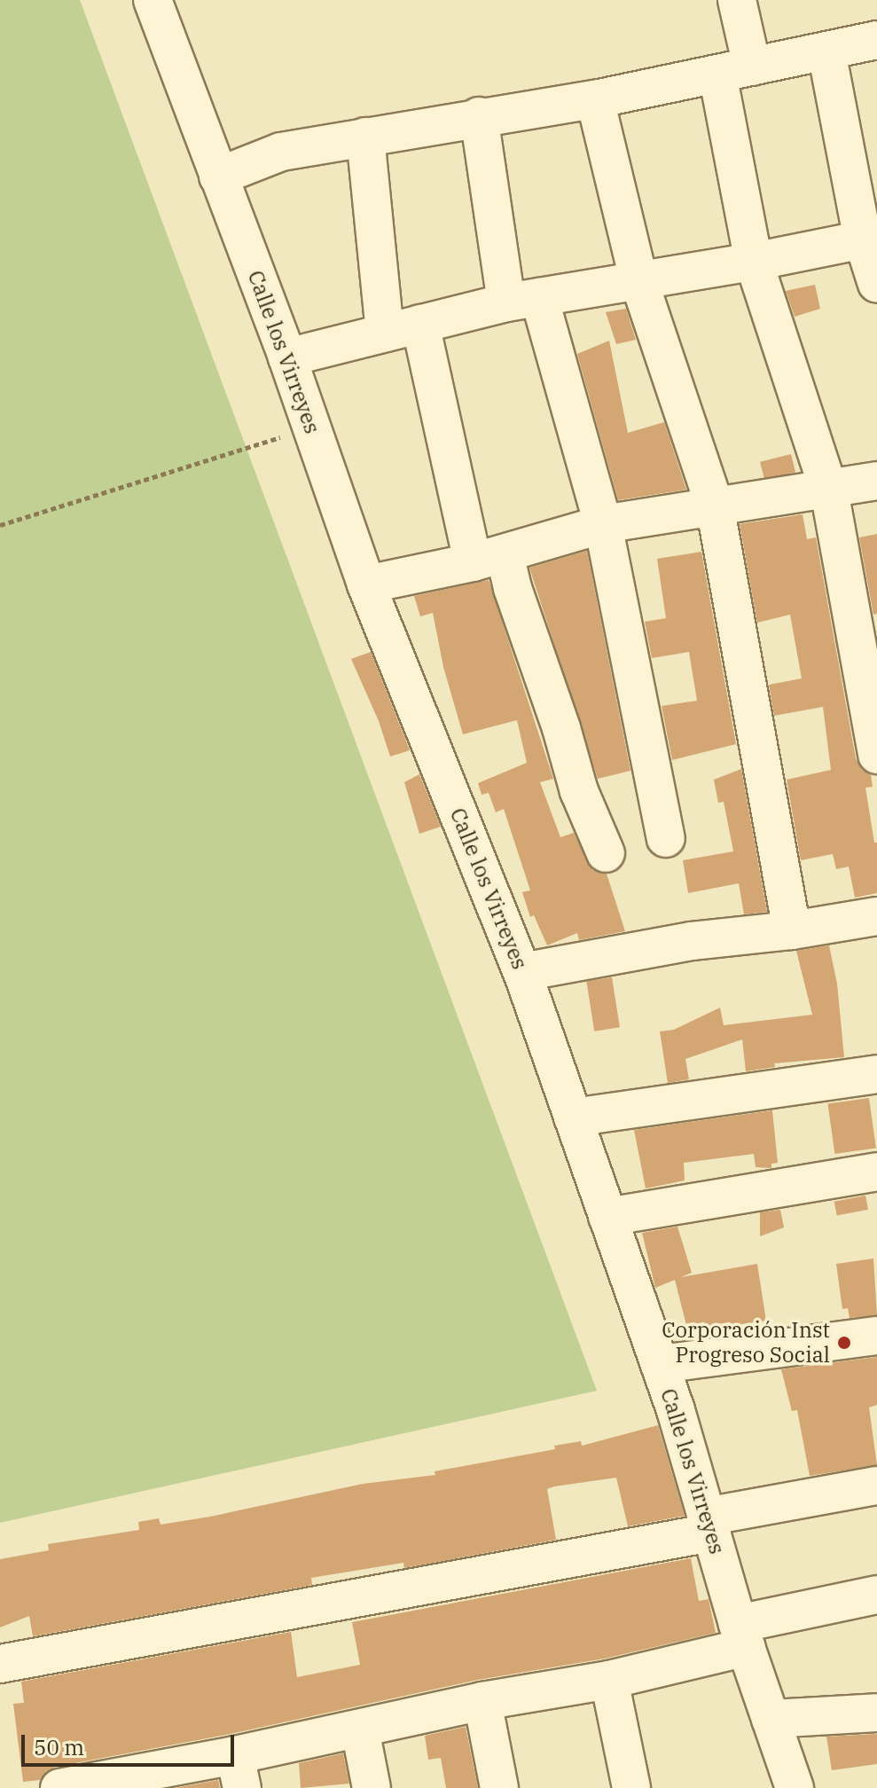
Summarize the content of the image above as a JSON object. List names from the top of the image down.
{
  "streets": {
    "street": ["Calle los Virreyes"]
  },
  "places": ["Corporación Inst Progreso Social"],
  "scale_bar": "50 m"
}
